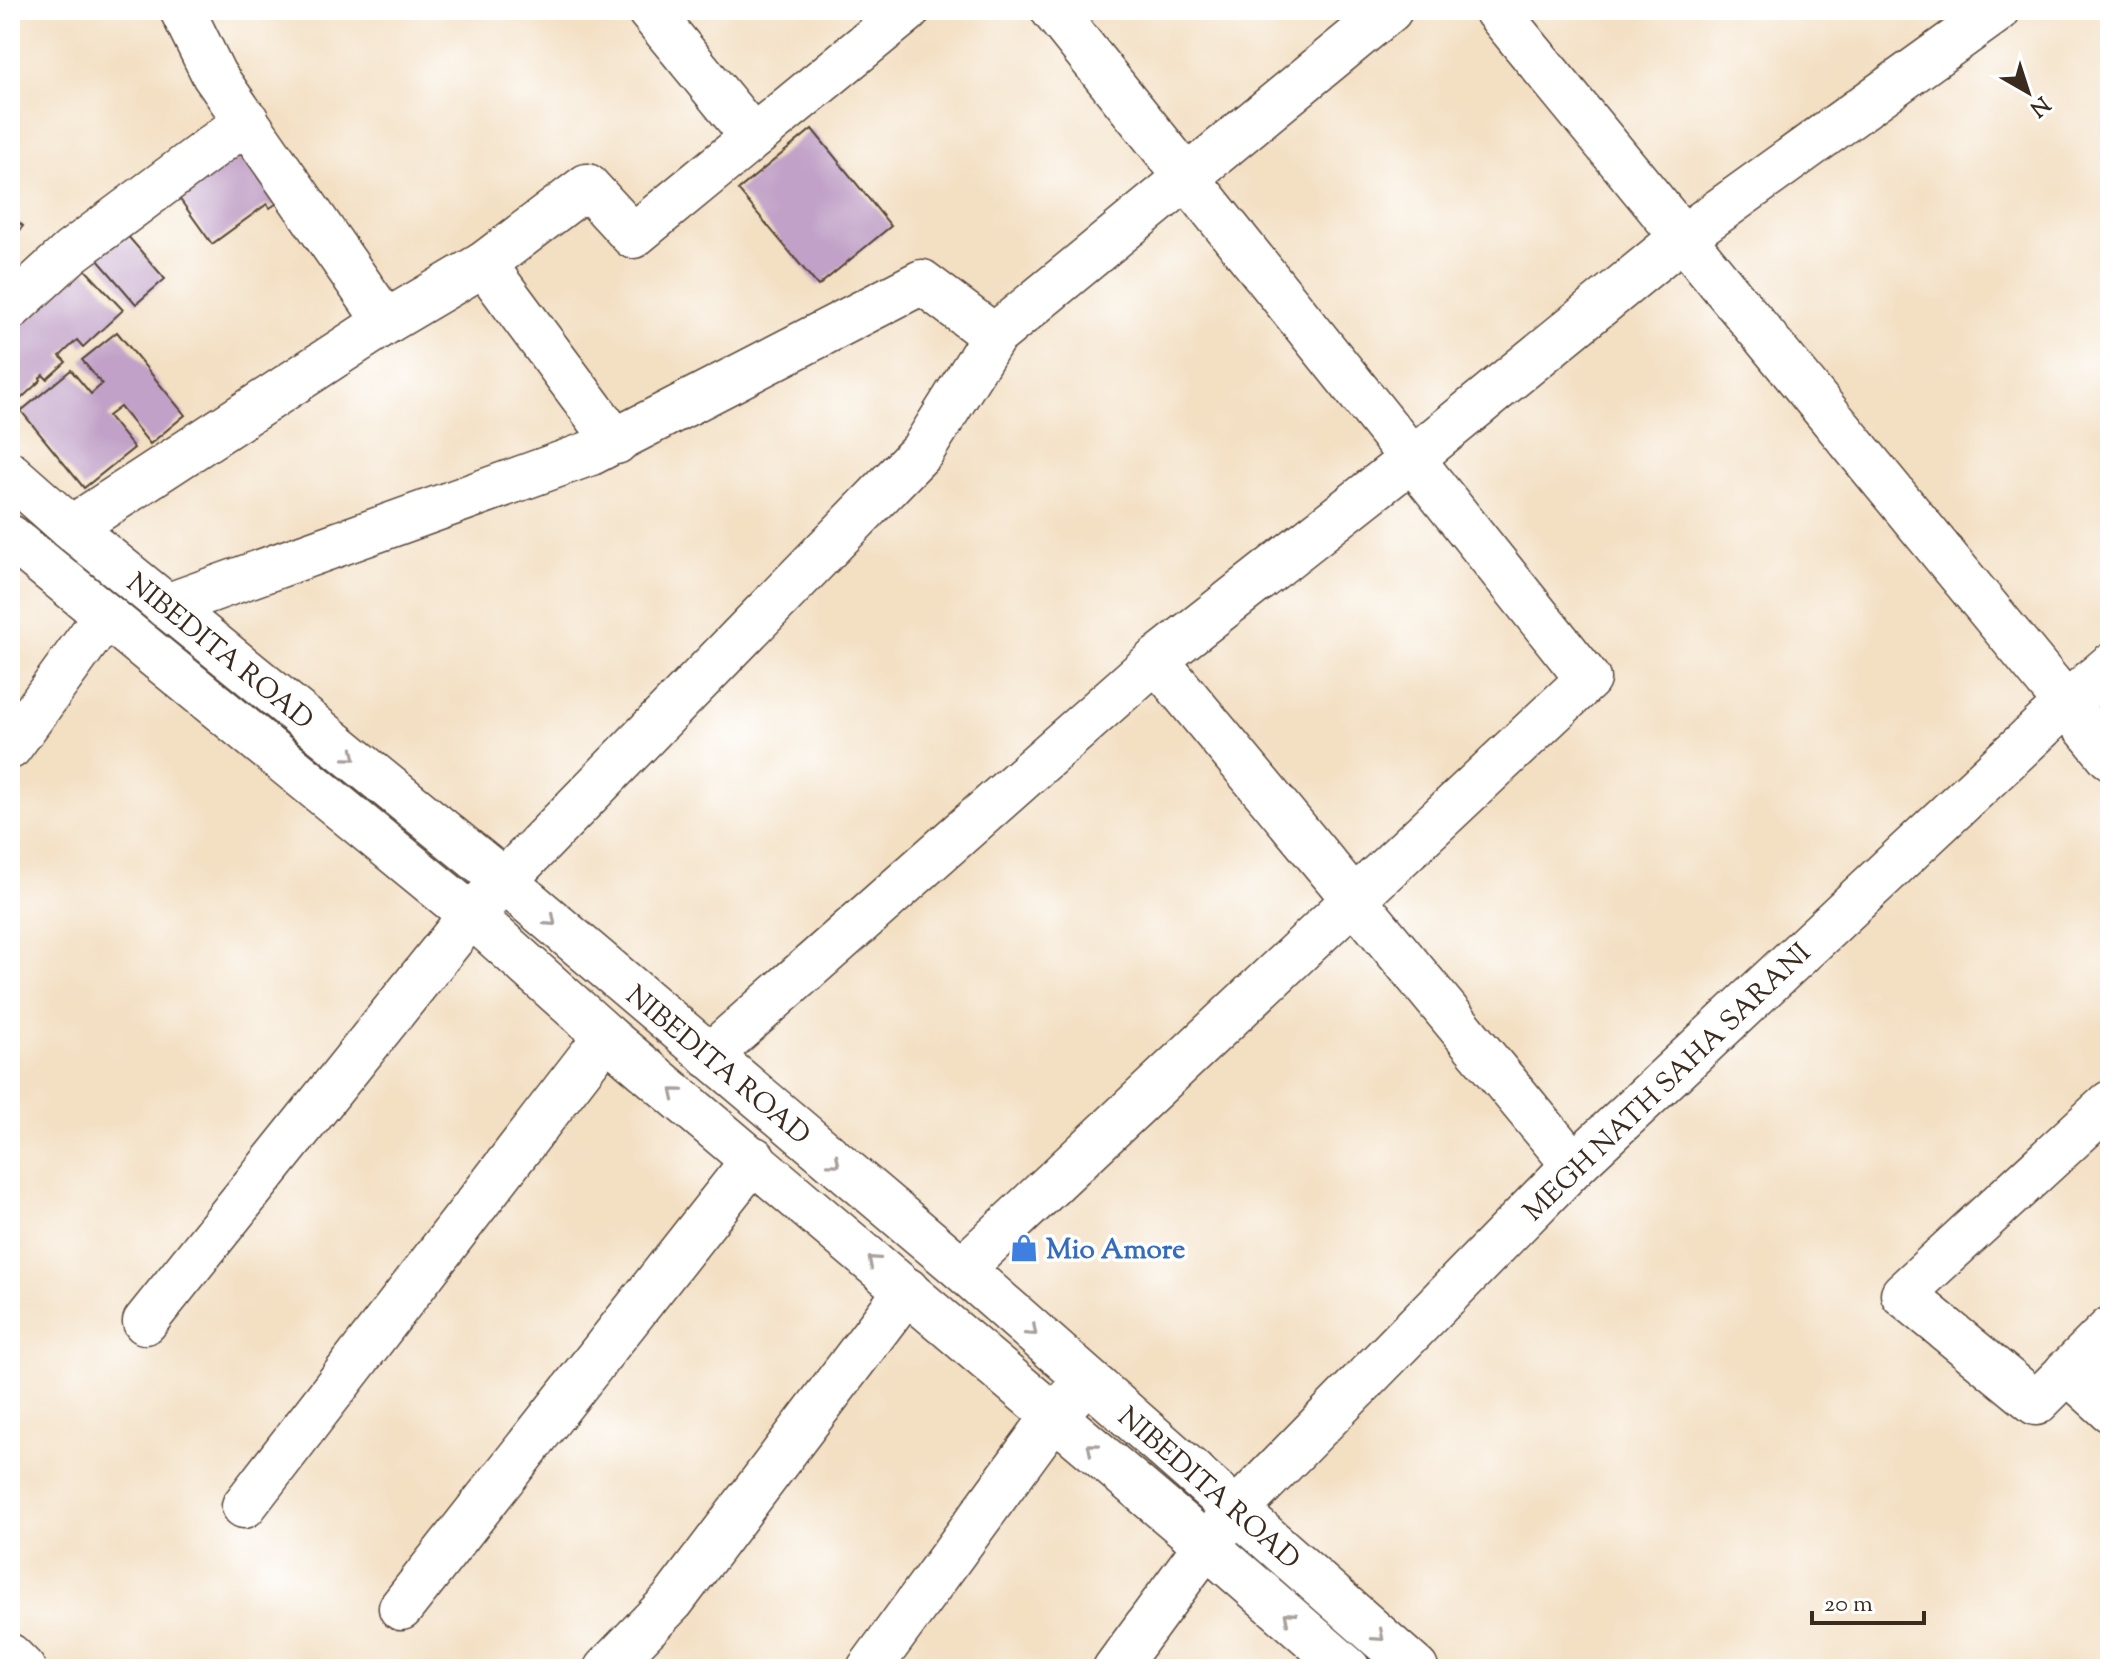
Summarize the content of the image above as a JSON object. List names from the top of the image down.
{
  "streets": {
    "street": ["NIBEDITA ROAD", "MEGH NATH SAHA SARANI"]
  },
  "crossings": [
    ["NIBEDITA ROAD", "MEGH NATH SAHA SARANI"]
  ],
  "places": {
    "shop": ["Mio Amore"]
  },
  "scale_bar": "20 m",
  "north": "bottom right"
}
